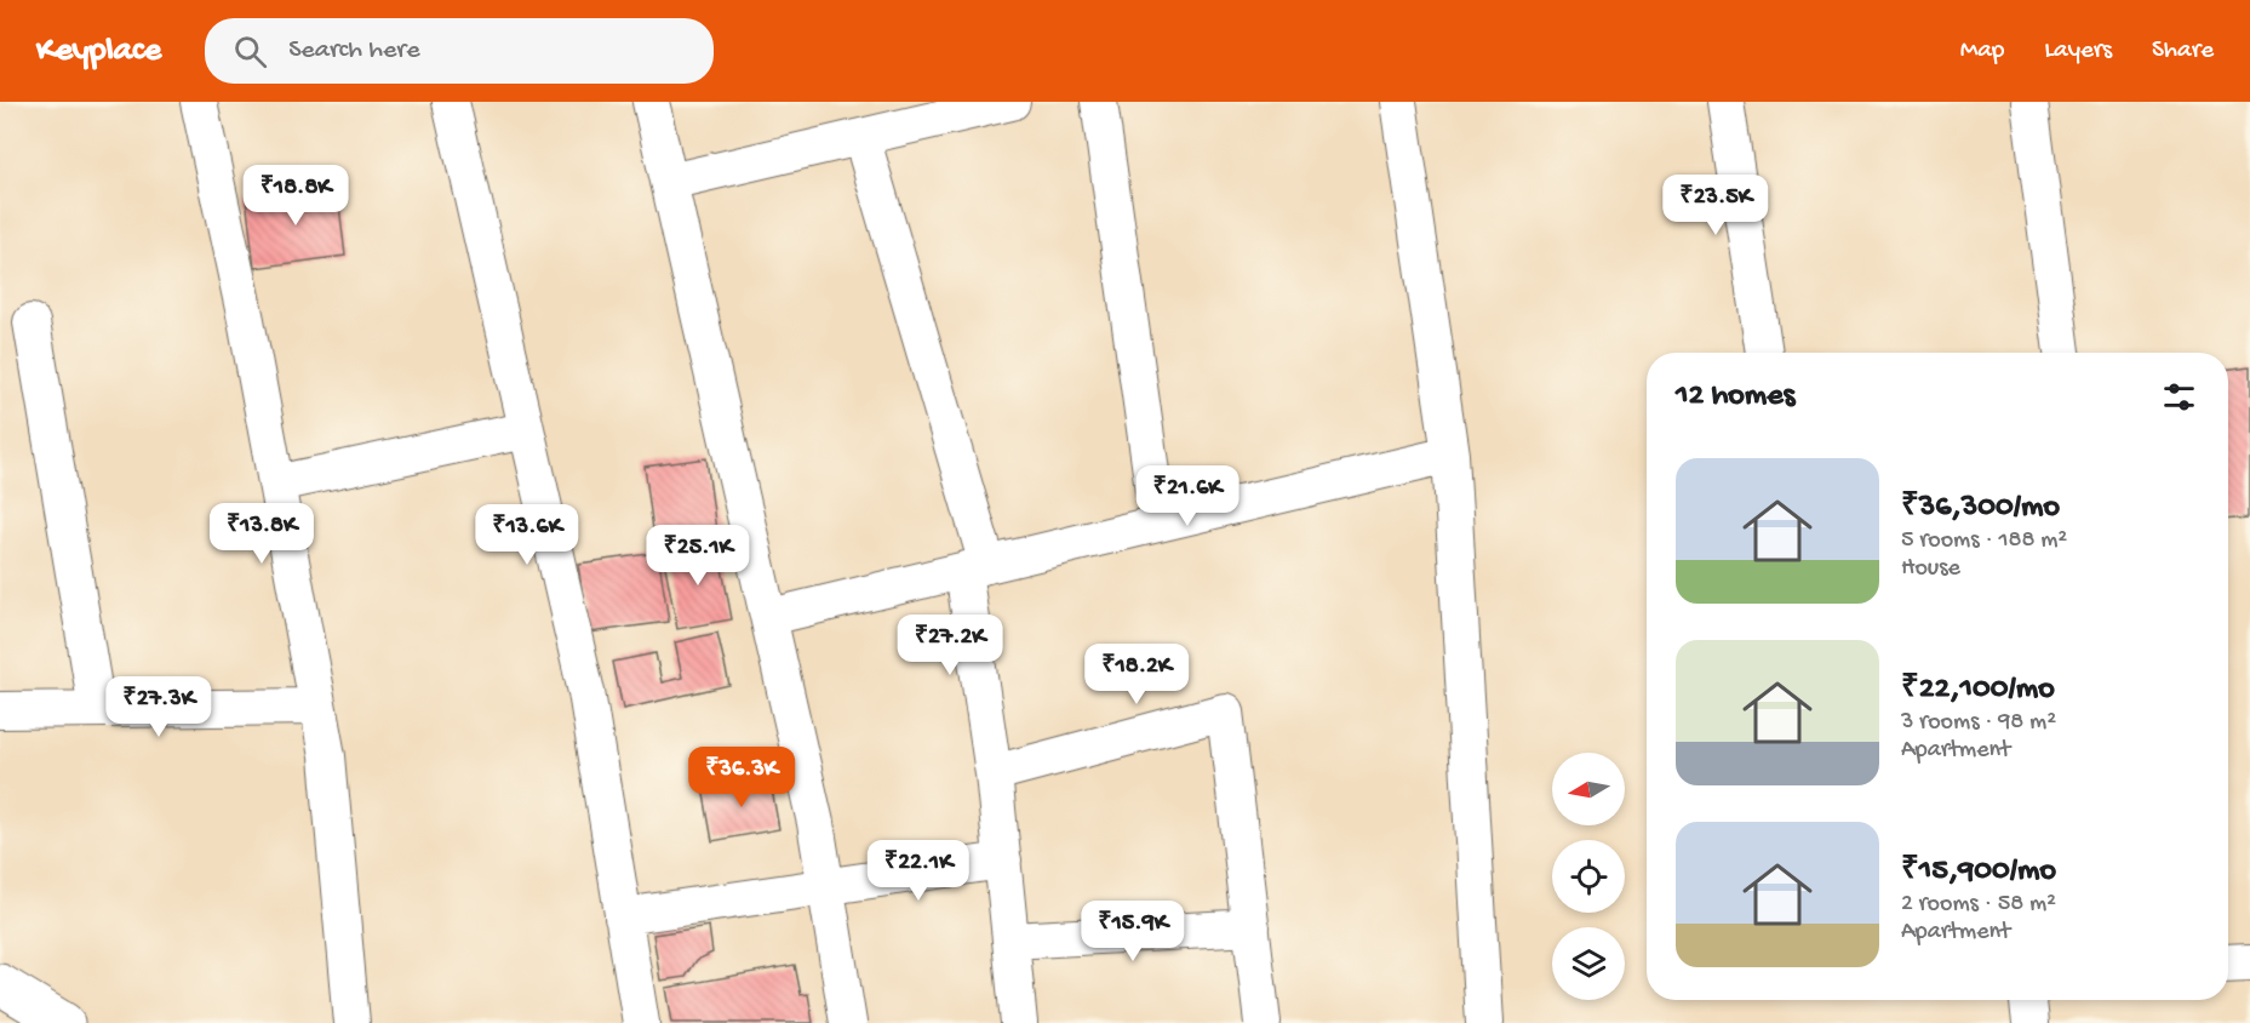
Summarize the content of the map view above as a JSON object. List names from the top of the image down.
{
  "north": "left",
  "page": {
    "header": "Keyplace",
    "search": "Search here",
    "nav": ["Map", "Layers", "Share"],
    "price": [
      "₹18.8K",
      "₹23.5K",
      "₹21.6K",
      "₹13.8K",
      "₹13.6K",
      "₹25.1K",
      "₹27.2K",
      "₹18.2K",
      "₹27.3K",
      "₹36.3K",
      "₹22.1K",
      "₹15.9K"
    ],
    "heading": "12 homes",
    "list": [
      {
        "name": "₹36,300/mo",
        "note": "5 rooms · 188 m² · House"
      },
      {
        "name": "₹22,100/mo",
        "note": "3 rooms · 98 m² · Apartment"
      },
      {
        "name": "₹15,900/mo",
        "note": "2 rooms · 58 m² · Apartment"
      }
    ]
  }
}
